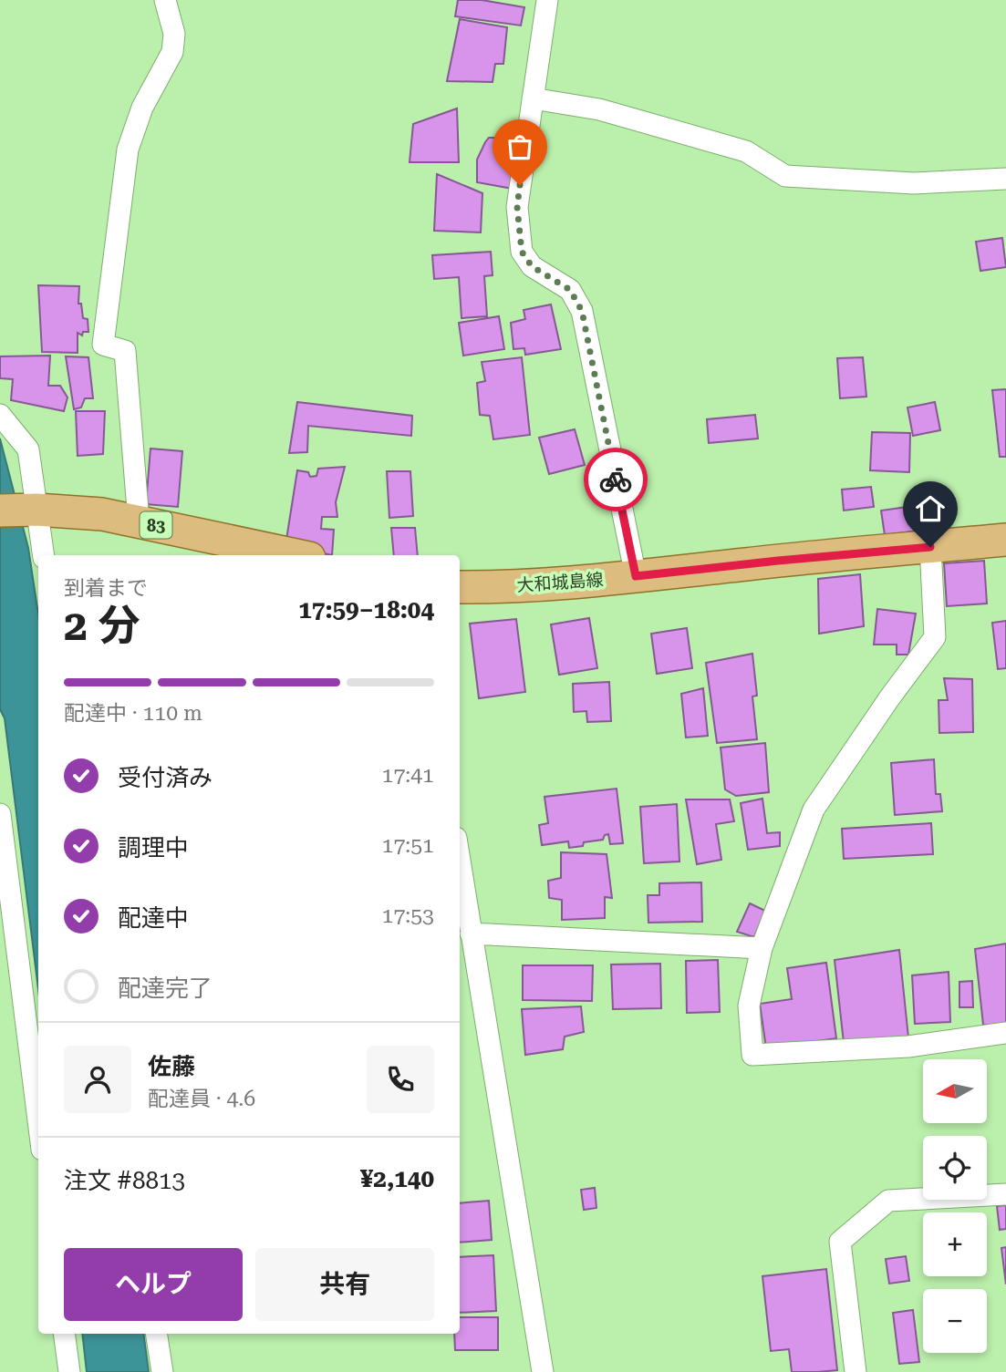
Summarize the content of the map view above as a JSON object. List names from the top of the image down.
{
  "streets": {
    "main road": ["83", "大和城島線"]
  },
  "north": "left",
  "page": {
    "heading": ["2 分", "到着まで", "17:59–18:04"],
    "panel": [
      "佐藤",
      "配達員 · 4.6",
      "注文 #8813",
      "¥2,140"
    ],
    "bar": "配達中 · 110 m",
    "list": [
      ["受付済み", "17:41"],
      ["調理中", "17:51"],
      ["配達中", "17:53"],
      "配達完了"
    ],
    "map_buttons": ["+", "−"],
    "buttons": ["ヘルプ", "共有"]
  }
}
